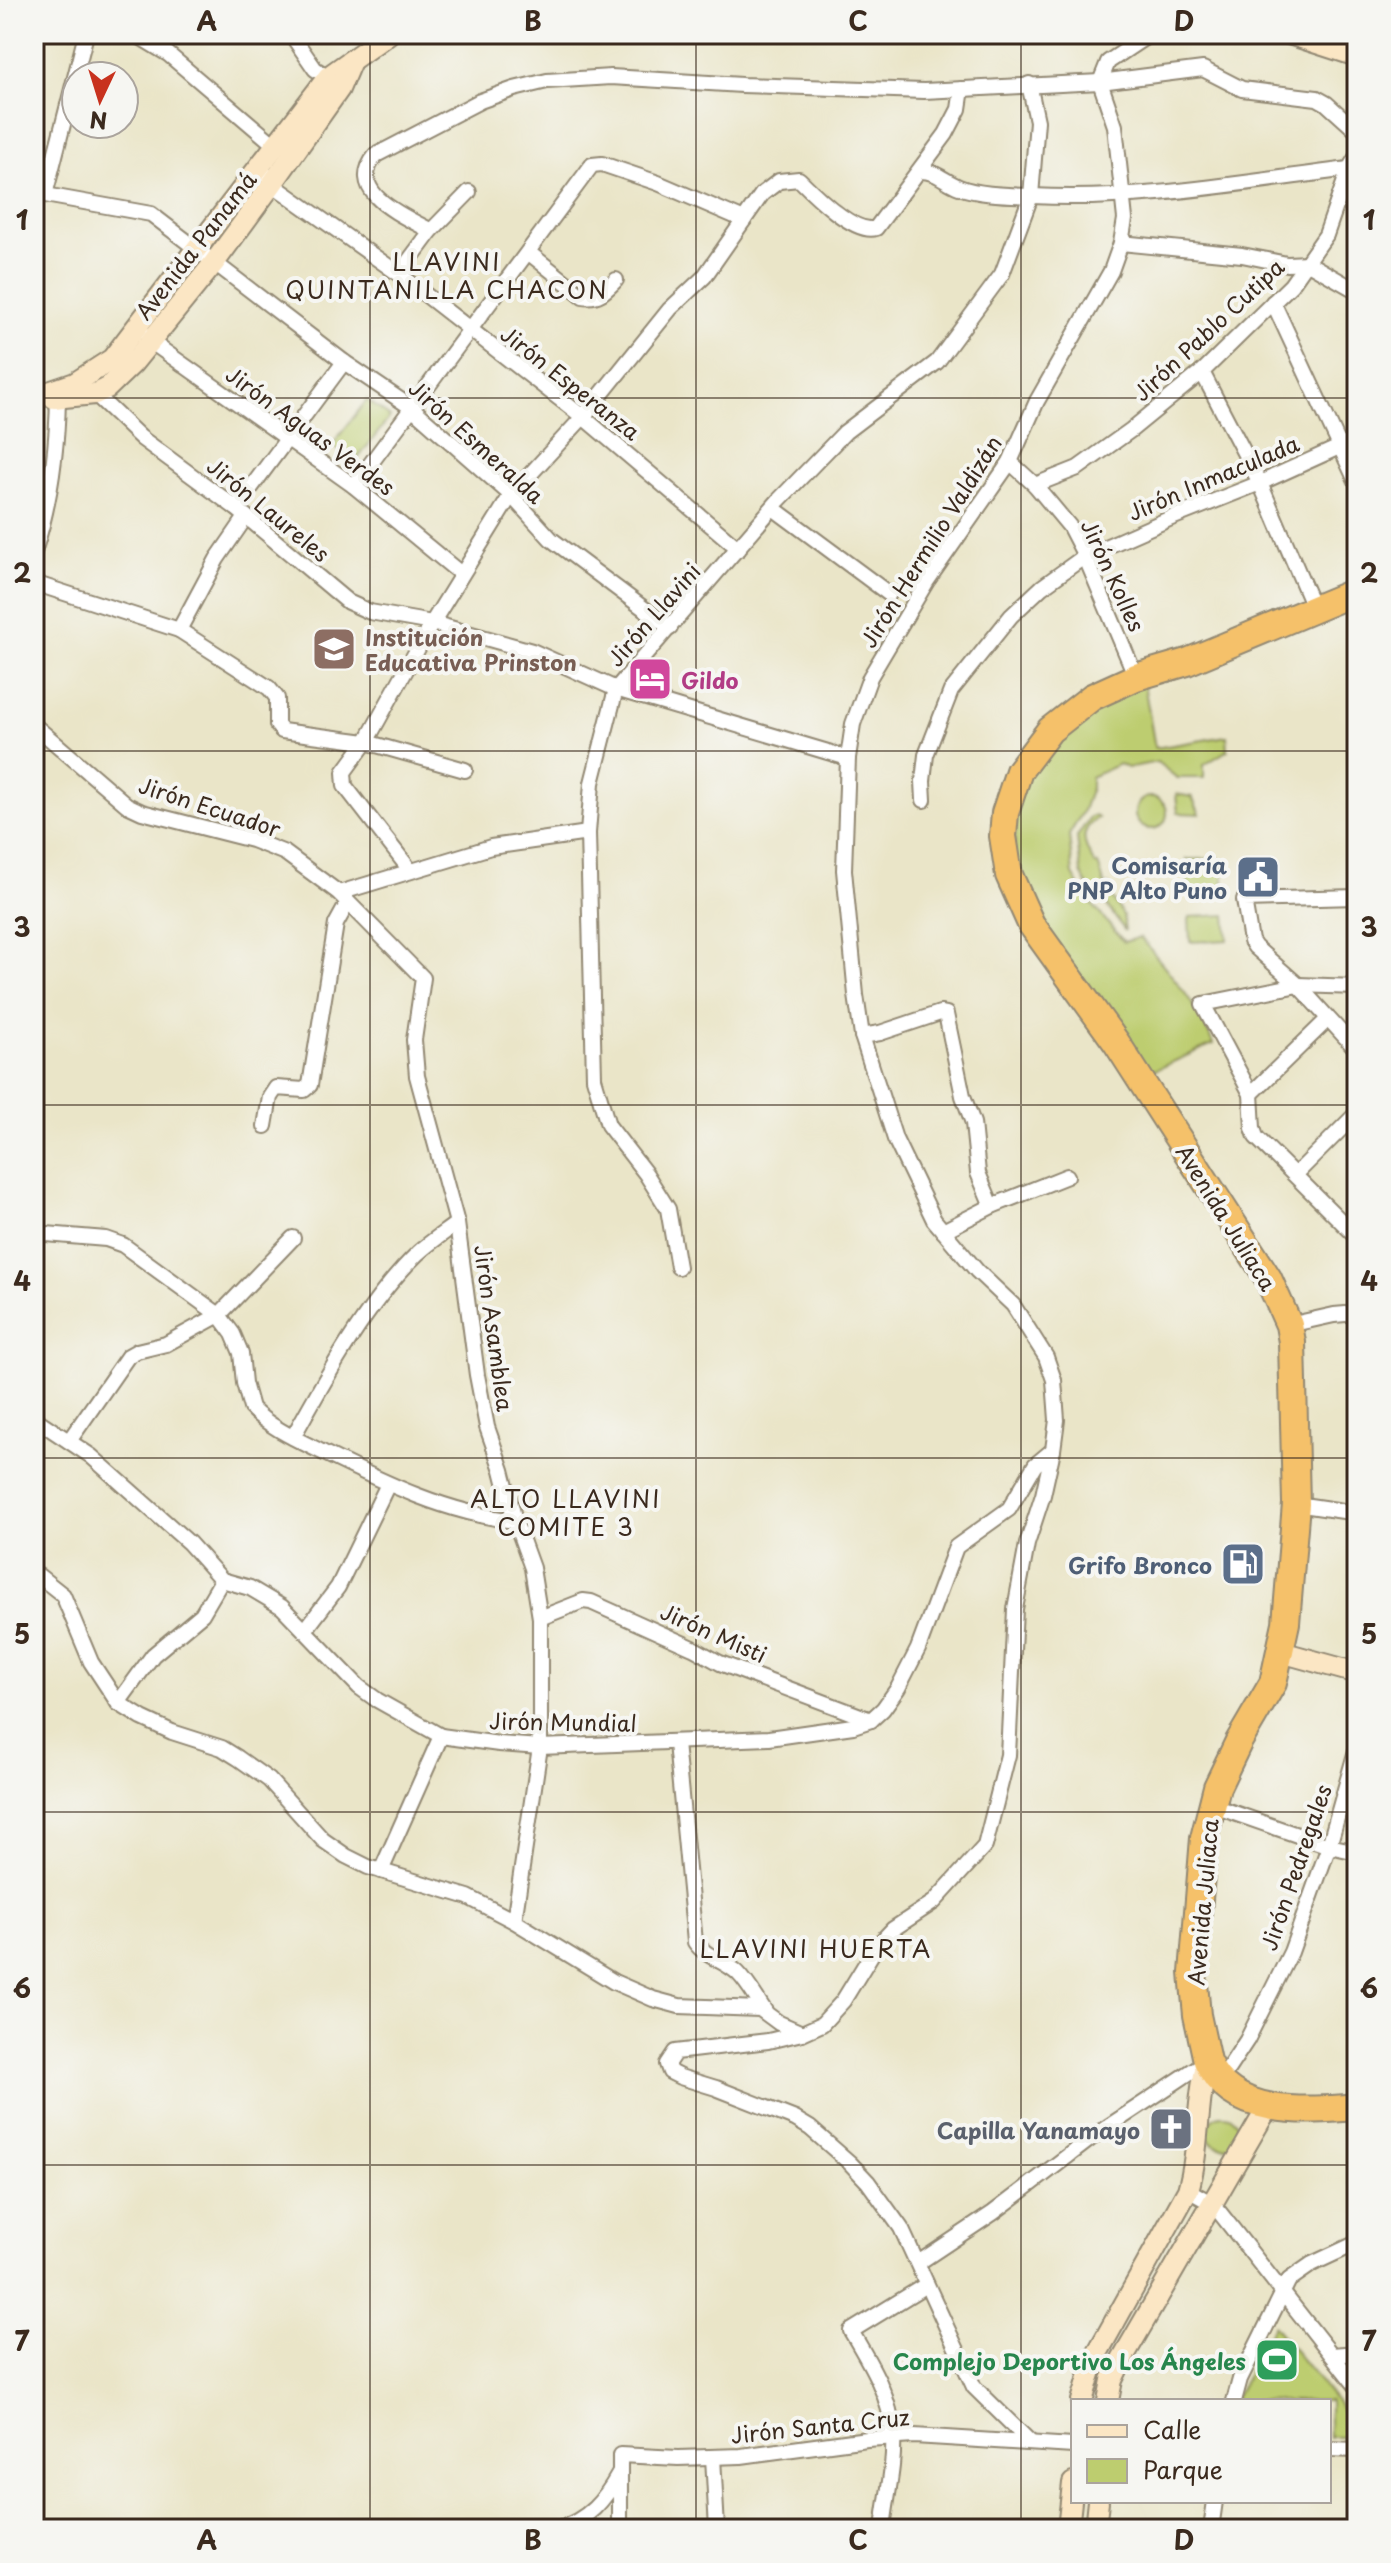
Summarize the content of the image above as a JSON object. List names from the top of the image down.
{
  "streets": {
    "highway": ["Avenida Juliaca"],
    "street": [
      "Avenida Panamá",
      "Jirón Pablo Cutipa",
      "Jirón Esperanza",
      "Jirón Aguas Verdes",
      "Jirón Esmeralda",
      "Jirón Inmaculada",
      "Jirón Laureles",
      "Jirón Hermilio Valdizán",
      "Jirón Kolles",
      "Jirón Llavini",
      "Jirón Ecuador",
      "Jirón Asamblea",
      "Jirón Misti",
      "Jirón Mundial",
      "Jirón Pedregales",
      "Jirón Santa Cruz"
    ]
  },
  "crossings": [
    ["Avenida Panamá", "Jirón Esperanza"],
    ["Avenida Panamá", "Jirón Aguas Verdes"],
    ["Avenida Panamá", "Jirón Esmeralda"],
    ["Avenida Panamá", "Jirón Laureles"],
    ["Jirón Pablo Cutipa", "Jirón Kolles"],
    ["Jirón Esperanza", "Jirón Llavini"],
    ["Jirón Esmeralda", "Jirón Llavini"],
    ["Jirón Inmaculada", "Jirón Kolles"],
    ["Jirón Laureles", "Jirón Hermilio Valdizán"],
    ["Jirón Laureles", "Jirón Llavini"],
    ["Jirón Hermilio Valdizán", "Jirón Kolles"],
    ["Jirón Hermilio Valdizán", "Jirón Santa Cruz"],
    ["Jirón Kolles", "Avenida Juliaca"],
    ["Jirón Ecuador", "Jirón Asamblea"],
    ["Avenida Juliaca", "Jirón Pedregales"],
    ["Jirón Asamblea", "Jirón Misti"],
    ["Jirón Asamblea", "Jirón Mundial"],
    ["Jirón Misti", "Jirón Mundial"]
  ],
  "districts": ["LLAVINI QUINTANILLA CHACON", "ALTO LLAVINI COMITE 3", "LLAVINI HUERTA"],
  "places": {
    "school or university": ["Institución Educativa Prinston"],
    "hotel": ["Gildo"],
    "public building": ["Comisaría PNP Alto Puno"],
    "fuel station": ["Grifo Bronco"],
    "church": ["Capilla Yanamayo"],
    "sports": ["Complejo Deportivo Los Ángeles"]
  },
  "legend": ["Calle", "Parque"],
  "north": "bottom",
  "grid": {
    "columns": [
      "A",
      "B",
      "C",
      "D"
    ],
    "rows": [
      "1",
      "2",
      "3",
      "4",
      "5",
      "6",
      "7"
    ]
  }
}
